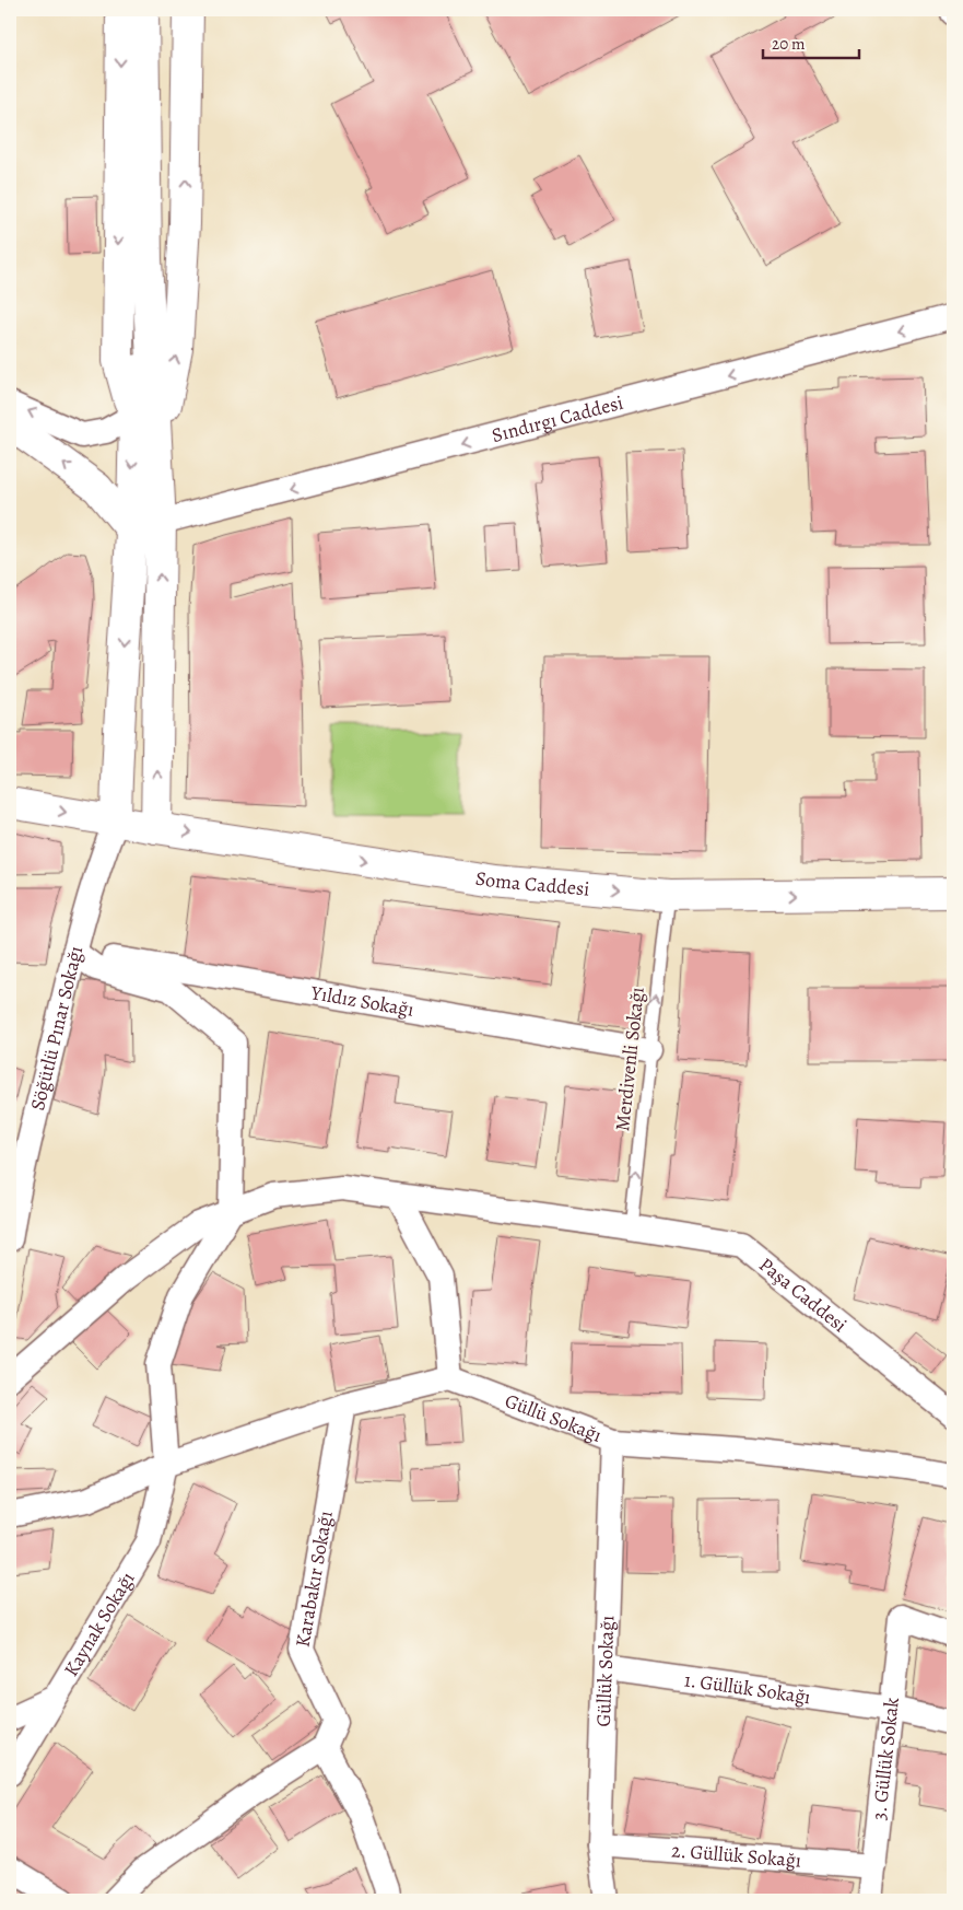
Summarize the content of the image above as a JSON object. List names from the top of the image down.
{
  "streets": {
    "main road": ["Soma Caddesi"],
    "street": [
      "Sındırgı Caddesi",
      "Yıldız Sokağı",
      "Söğütlü Pınar Sokağı",
      "Paşa Caddesi",
      "Güllü Sokağı",
      "Karabakır Sokağı",
      "Kaynak Sokağı",
      "Güllük Sokağı",
      "1. Güllük Sokağı",
      "3. Güllük Sokak",
      "2. Güllük Sokağı"
    ],
    "lane": ["Merdivenli Sokağı"]
  },
  "crossings": [
    ["Soma Caddesi", "Söğütlü Pınar Sokağı"],
    ["Soma Caddesi", "Merdivenli Sokağı"],
    ["Yıldız Sokağı", "Söğütlü Pınar Sokağı"],
    ["Yıldız Sokağı", "Merdivenli Sokağı"],
    ["Merdivenli Sokağı", "Paşa Caddesi"],
    ["Paşa Caddesi", "Kaynak Sokağı"],
    ["Güllü Sokağı", "Güllük Sokağı"],
    ["Güllük Sokağı", "1. Güllük Sokağı"],
    ["Güllük Sokağı", "2. Güllük Sokağı"],
    ["1. Güllük Sokağı", "3. Güllük Sokak"],
    ["3. Güllük Sokak", "2. Güllük Sokağı"]
  ],
  "one_way": ["Sındırgı Caddesi", "Soma Caddesi", "Merdivenli Sokağı"],
  "scale_bar": "20 m"
}
